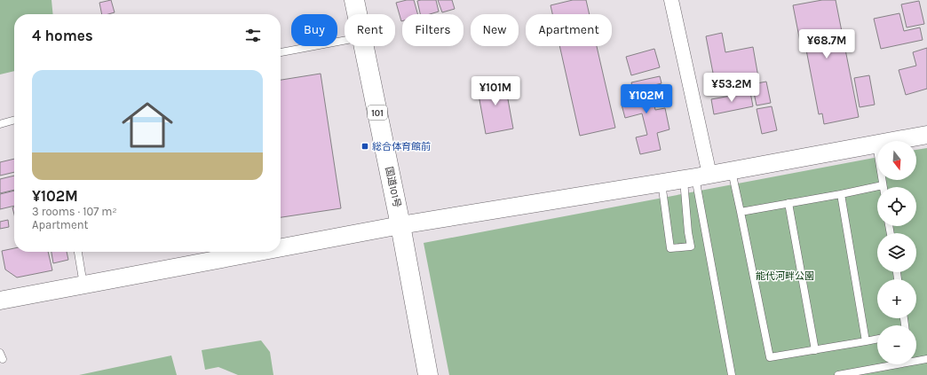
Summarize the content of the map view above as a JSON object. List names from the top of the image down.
{
  "streets": {
    "highway": ["101", "国道101号"]
  },
  "parks": ["能代河畔公園"],
  "places": {
    "transit": ["総合体育館前"]
  },
  "north": "bottom",
  "page": {
    "chip": [
      "Buy",
      "Rent",
      "Filters",
      "New",
      "Apartment"
    ],
    "heading": "4 homes",
    "price": [
      "¥68.7M",
      "¥53.2M",
      "¥101M",
      "¥102M"
    ],
    "list": [
      {
        "name": "¥102M",
        "note": "3 rooms · 107 m² · Apartment"
      }
    ],
    "map_buttons": ["+", "−"]
  }
}
